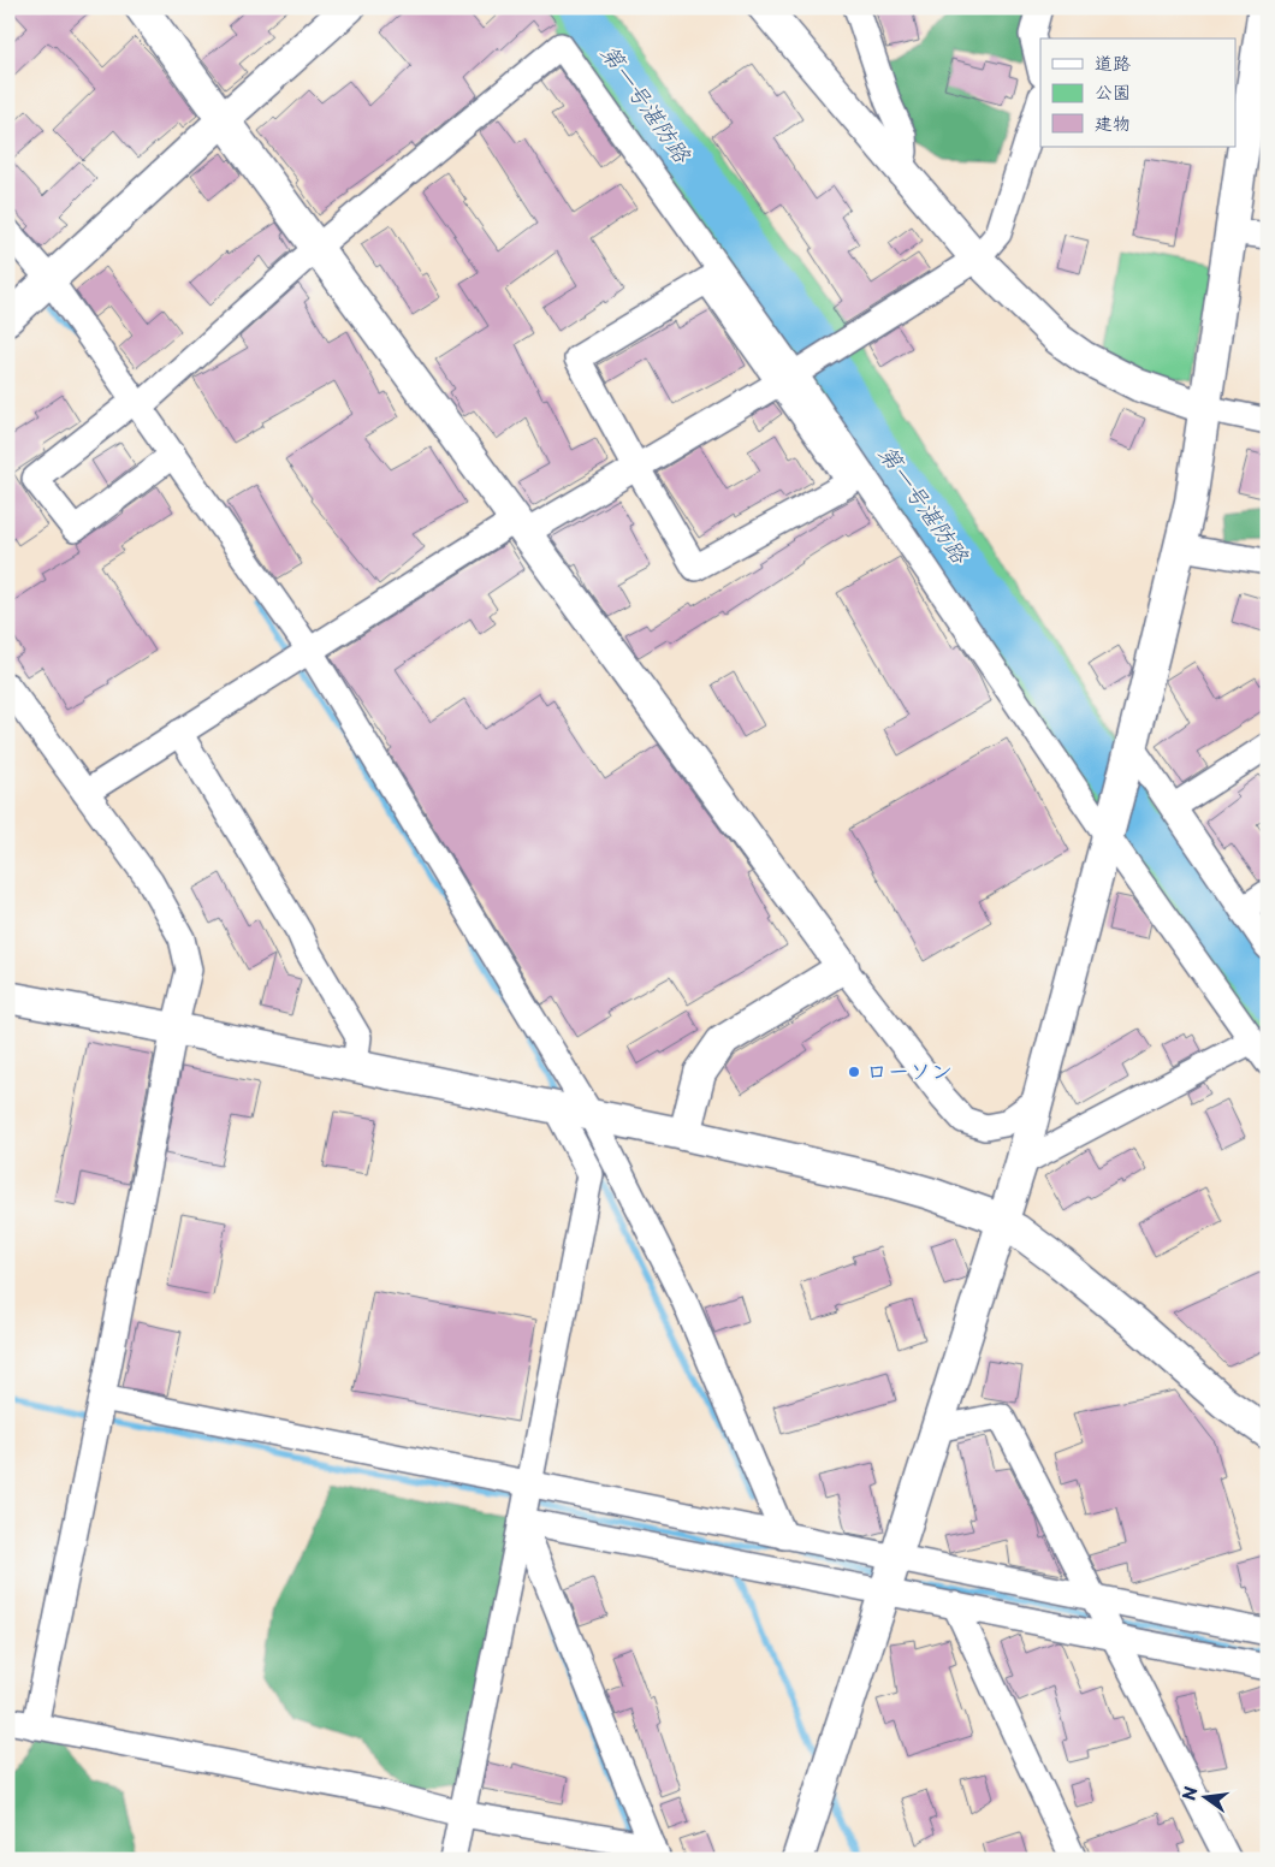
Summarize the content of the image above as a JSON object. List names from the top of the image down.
{
  "water": ["第一号湛防路"],
  "places": ["ローソン"],
  "legend": ["道路", "公園", "建物"],
  "north": "left"
}
